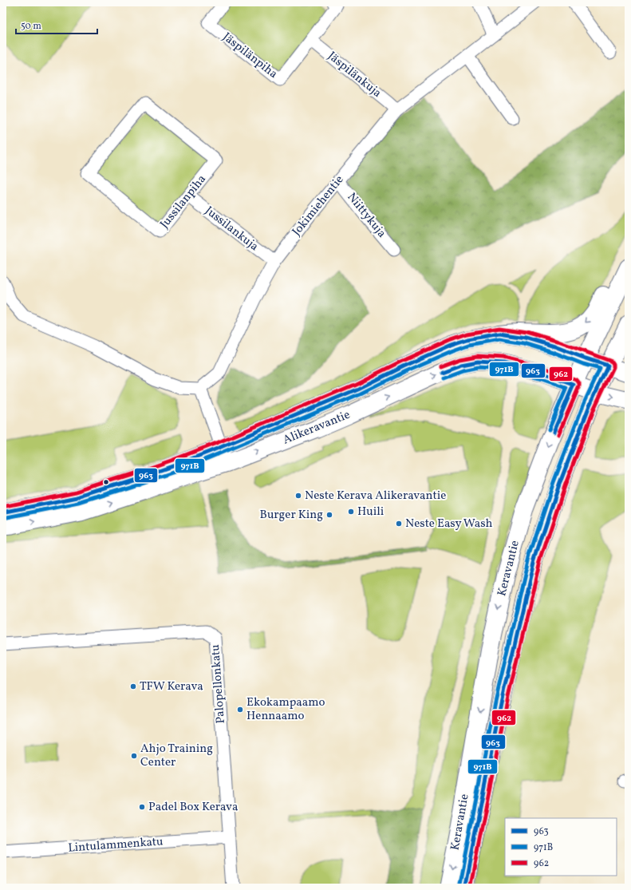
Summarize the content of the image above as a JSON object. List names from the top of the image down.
{
  "streets": {
    "main road": ["Alikeravantie", "Keravantie"],
    "street": [
      "Jäspilänpiha",
      "Jäspilänkuja",
      "Jussilanpiha",
      "Jokimiehentie",
      "Niittykuja",
      "Jussilankuja",
      "Palopellonkatu",
      "Lintulammenkatu"
    ]
  },
  "crossings": [
    ["Jäspilänpiha", "Jäspilänkuja"],
    ["Jäspilänkuja", "Jokimiehentie"],
    ["Jussilanpiha", "Jussilankuja"],
    ["Jokimiehentie", "Niittykuja"],
    ["Jokimiehentie", "Jussilankuja"],
    ["Alikeravantie", "Keravantie"],
    ["Palopellonkatu", "Lintulammenkatu"]
  ],
  "places": [
    "Neste Kerava Alikeravantie",
    "Huili",
    "Burger King",
    "Neste Easy Wash",
    "TFW Kerava",
    "Ekokampaamo Hennaamo",
    "Ahjo Training Center",
    "Padel Box Kerava"
  ],
  "lines": ["transit line 962", "transit line 963", "transit line 971B"],
  "legend": ["963", "971B", "962"],
  "scale_bar": "50 m"
}
